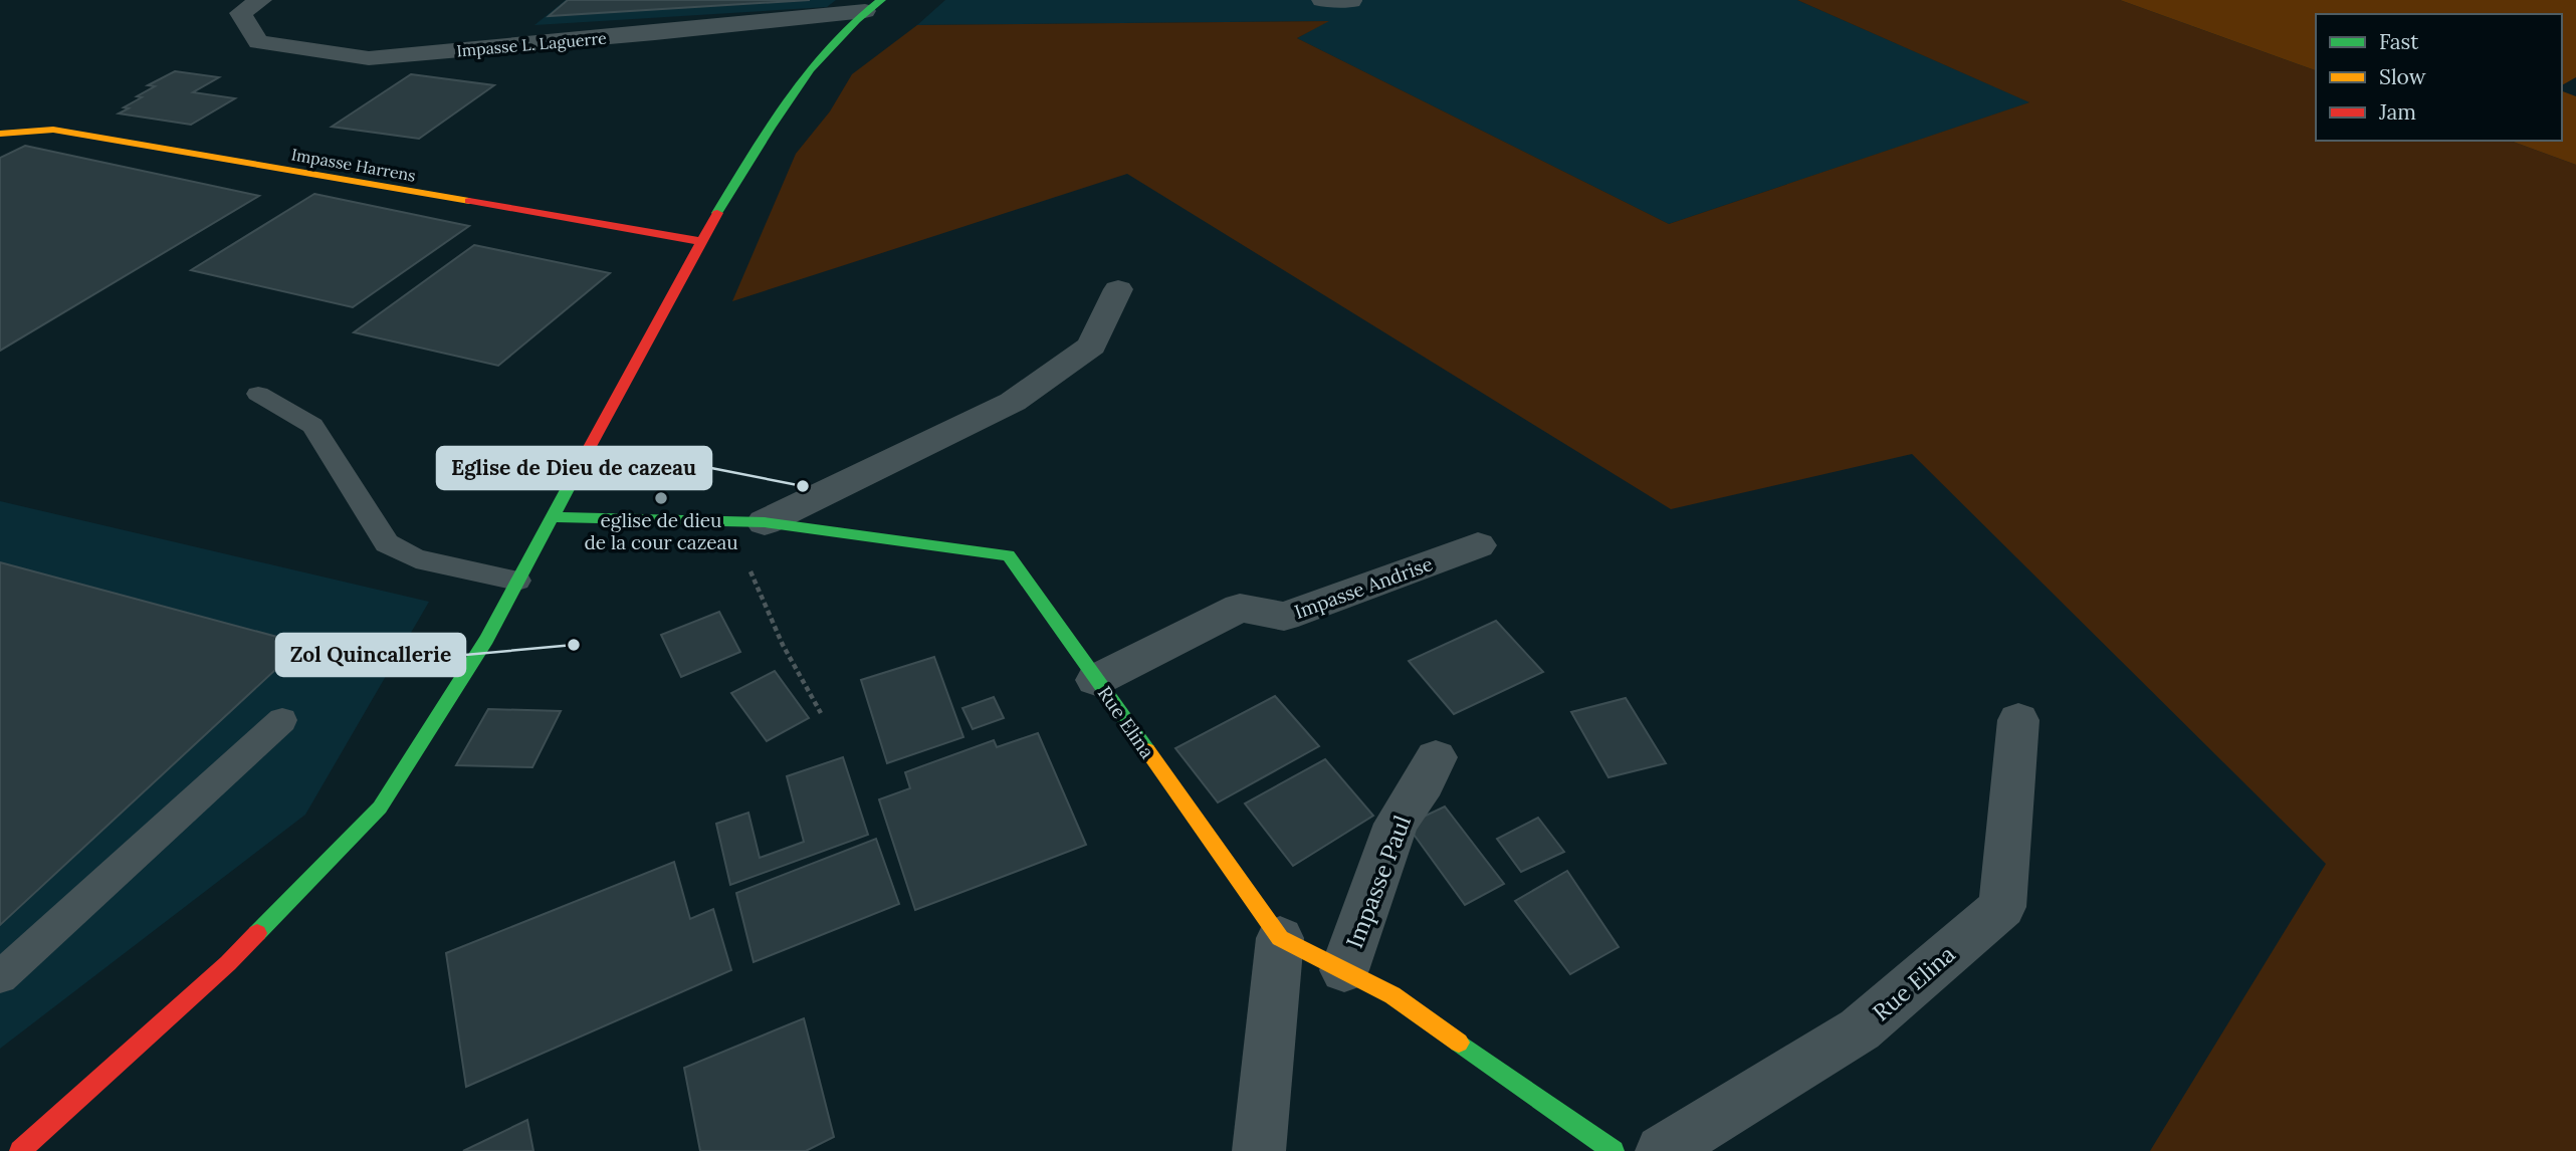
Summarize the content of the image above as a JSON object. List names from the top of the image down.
{
  "streets": {
    "street": [
      "Impasse L. Laguerre",
      "Impasse Harrens",
      "Impasse Andrise",
      "Rue Elina",
      "Impasse Paul"
    ]
  },
  "crossings": [
    ["Impasse Andrise", "Rue Elina"],
    ["Rue Elina", "Impasse Paul"]
  ],
  "places": ["Eglise de Dieu de cazeau", "eglise de dieu de la cour cazeau", "Zol Quincallerie"],
  "legend": ["Fast", "Slow", "Jam"]
}
